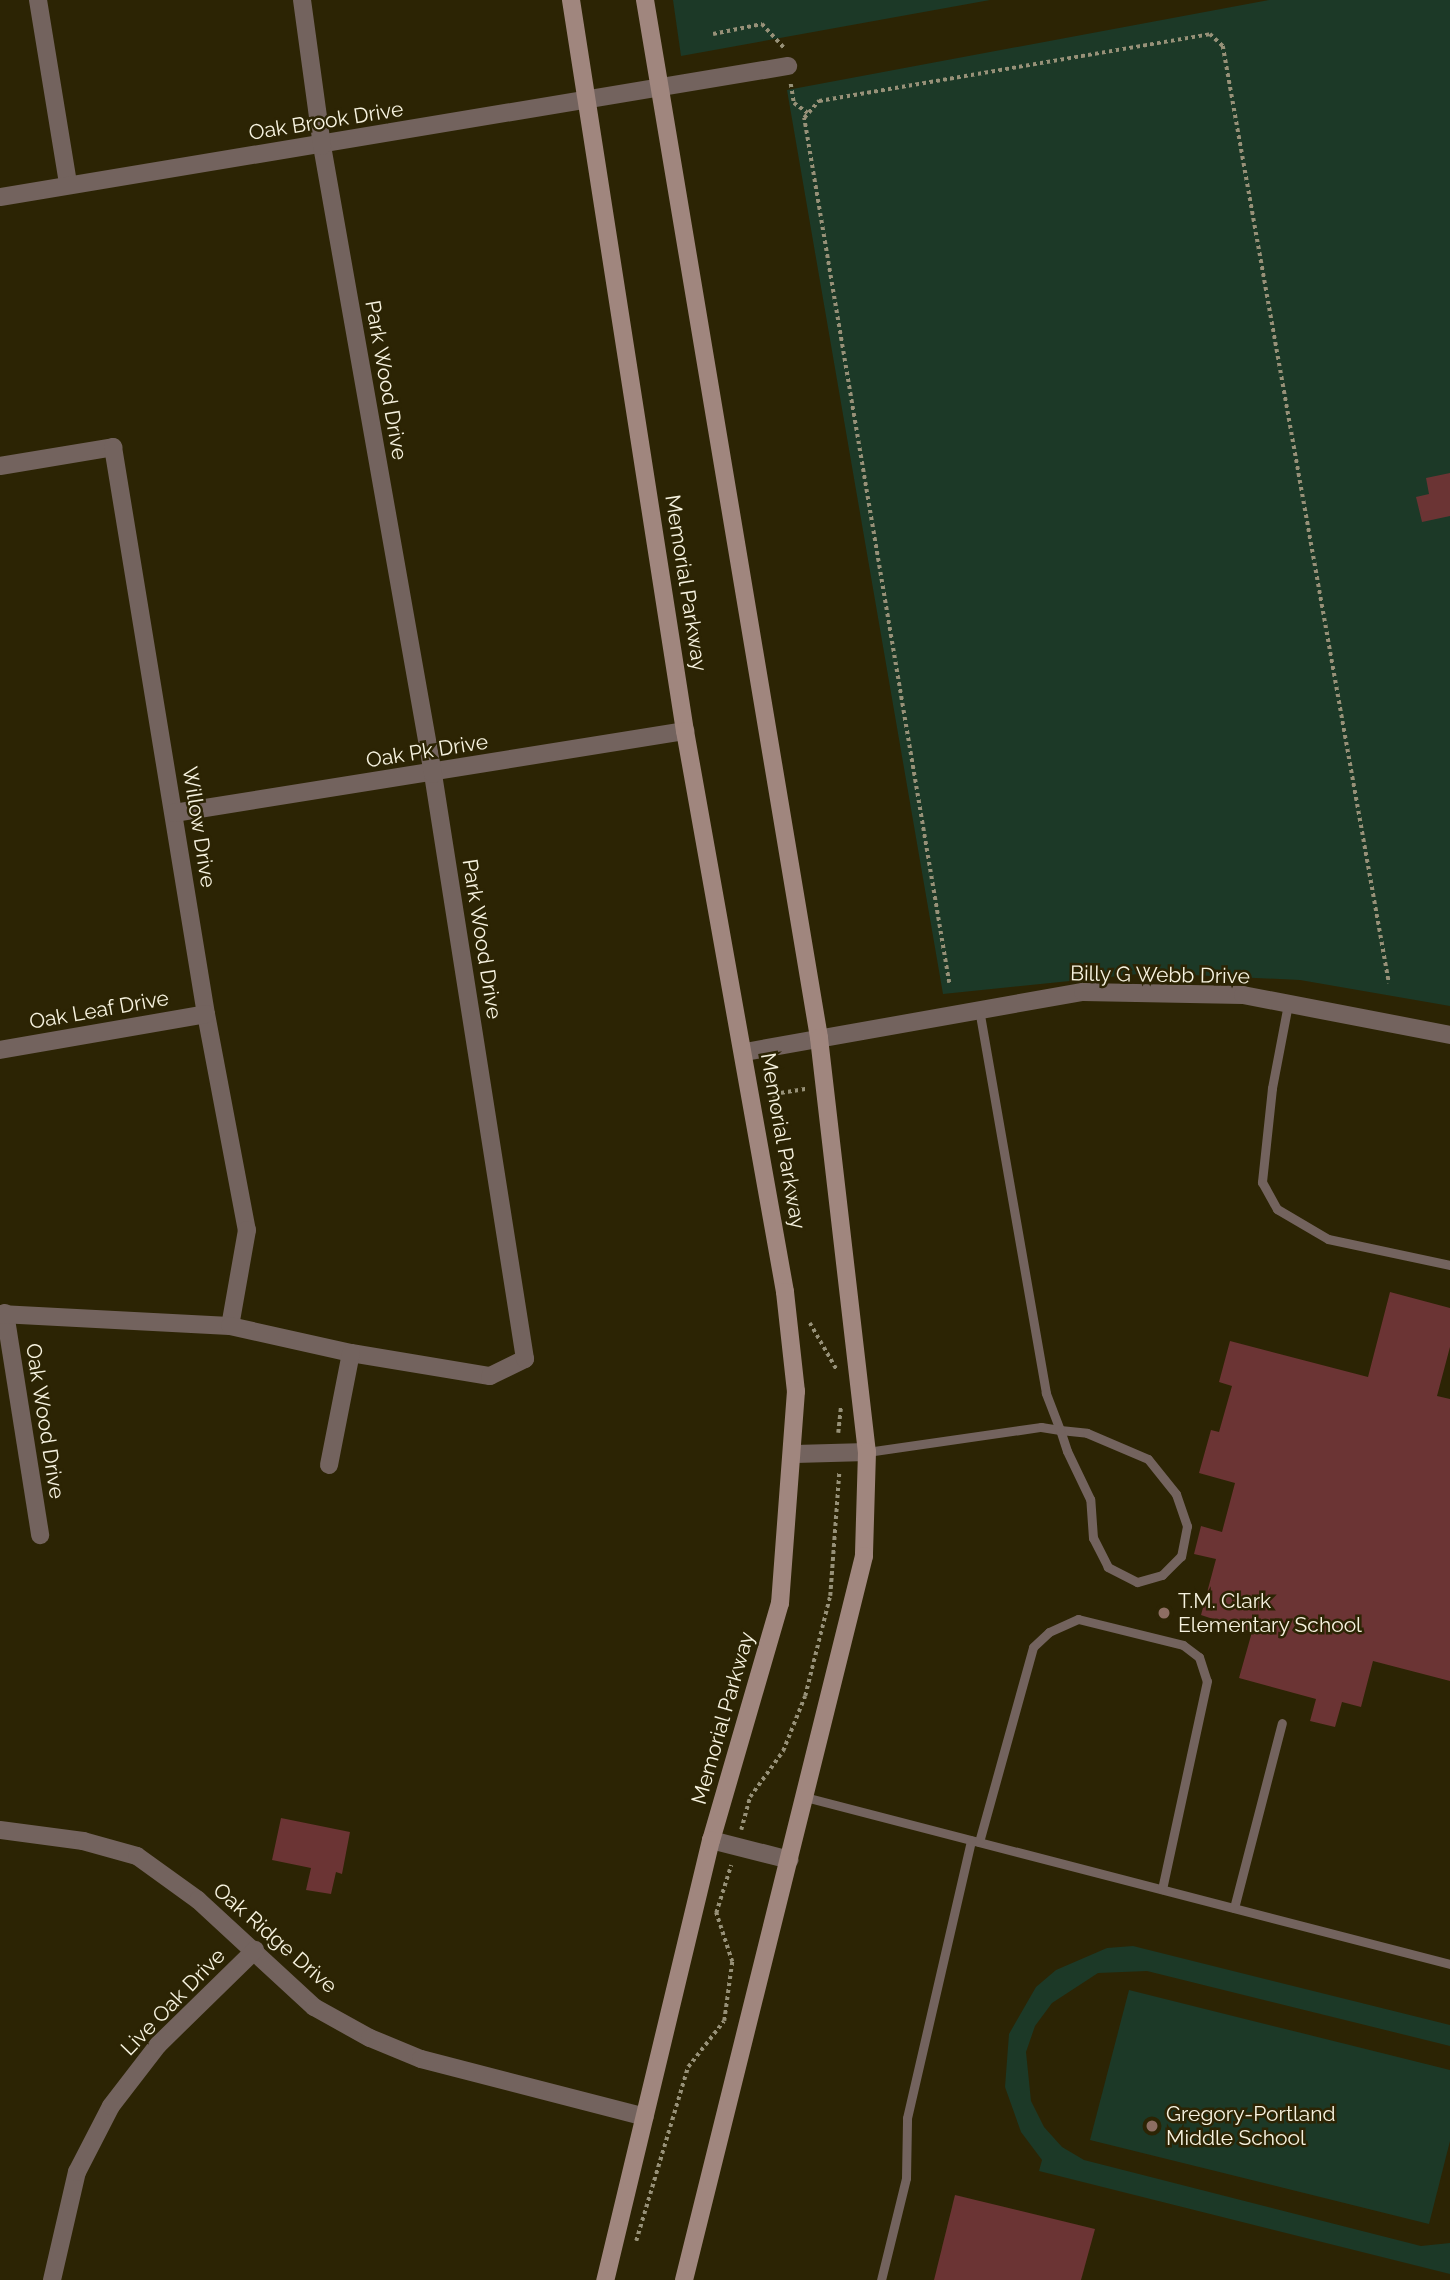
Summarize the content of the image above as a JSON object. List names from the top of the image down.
{
  "streets": {
    "street": [
      "Oak Brook Drive",
      "Park Wood Drive",
      "Memorial Parkway",
      "Oak Pk Drive",
      "Willow Drive",
      "Billy G Webb Drive",
      "Oak Leaf Drive",
      "Oak Wood Drive",
      "Oak Ridge Drive",
      "Live Oak Drive"
    ]
  },
  "crossings": [
    ["Oak Brook Drive", "Park Wood Drive"],
    ["Oak Brook Drive", "Memorial Parkway"],
    ["Park Wood Drive", "Oak Pk Drive"],
    ["Park Wood Drive", "Willow Drive"],
    ["Park Wood Drive", "Oak Wood Drive"],
    ["Memorial Parkway", "Oak Pk Drive"],
    ["Memorial Parkway", "Billy G Webb Drive"],
    ["Memorial Parkway", "Oak Ridge Drive"],
    ["Oak Pk Drive", "Willow Drive"],
    ["Willow Drive", "Oak Leaf Drive"],
    ["Oak Ridge Drive", "Live Oak Drive"]
  ],
  "places": ["T.M. Clark Elementary School", "Gregory-Portland Middle School"]
}
